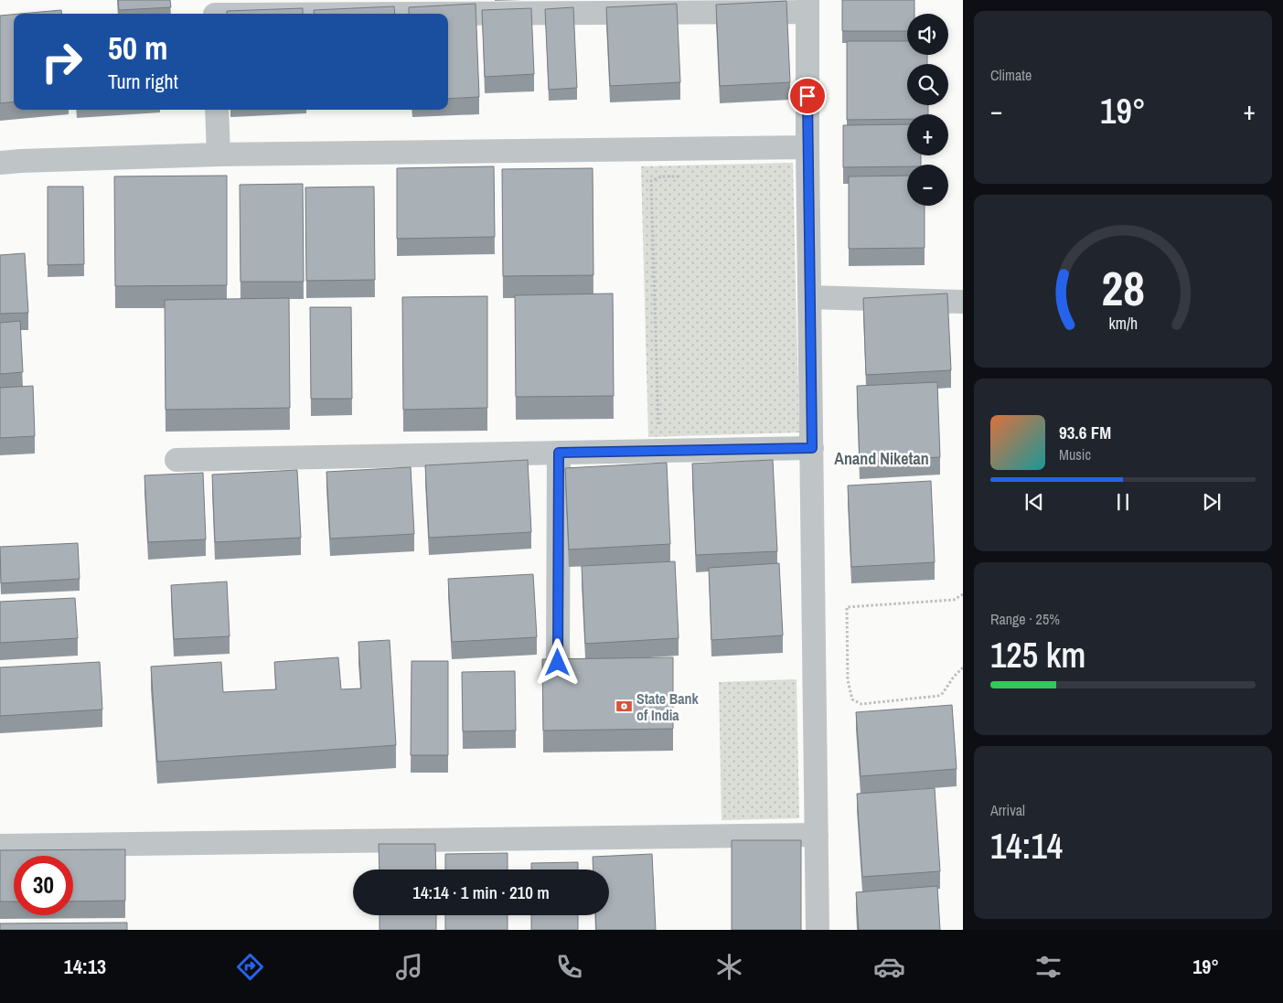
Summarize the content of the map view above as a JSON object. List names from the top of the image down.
{
  "districts": ["Anand Niketan"],
  "places": {
    "bank": ["State Bank of India"]
  },
  "page": {
    "tile": [
      "Climate",
      ["Range · 25%", "125 km"],
      ["Arrival", "14:14"]
    ],
    "map_buttons": ["+", "−"],
    "turn": ["50 m", "Turn right"],
    "heat": ["−", "19°", "+"],
    "song": ["93.6 FM", "Music"],
    "limit": "30",
    "trip": "14:14 · 1 min · 210 m",
    "tabs": ["14:13", "19°"],
    "gauge": ["28", "km/h"]
  }
}
